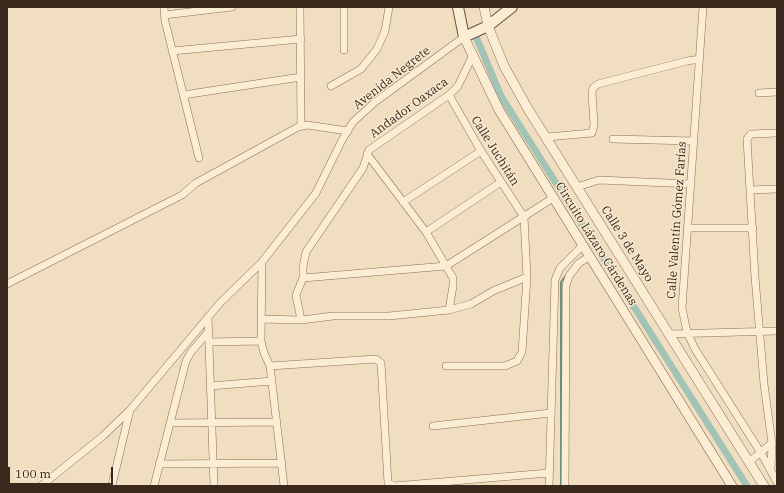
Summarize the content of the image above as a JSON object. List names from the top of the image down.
{
  "streets": {
    "main road": ["Circuito Lázaro Cárdenas"],
    "street": [
      "Avenida Negrete",
      "Andador Oaxaca",
      "Calle Juchitán",
      "Calle Valentín Gómez Farías",
      "Calle 3 de Mayo"
    ]
  },
  "crossings": [
    ["Avenida Negrete", "Circuito Lázaro Cárdenas"],
    ["Andador Oaxaca", "Calle Juchitán"],
    ["Andador Oaxaca", "Circuito Lázaro Cárdenas"]
  ],
  "scale_bar": "100 m"
}
